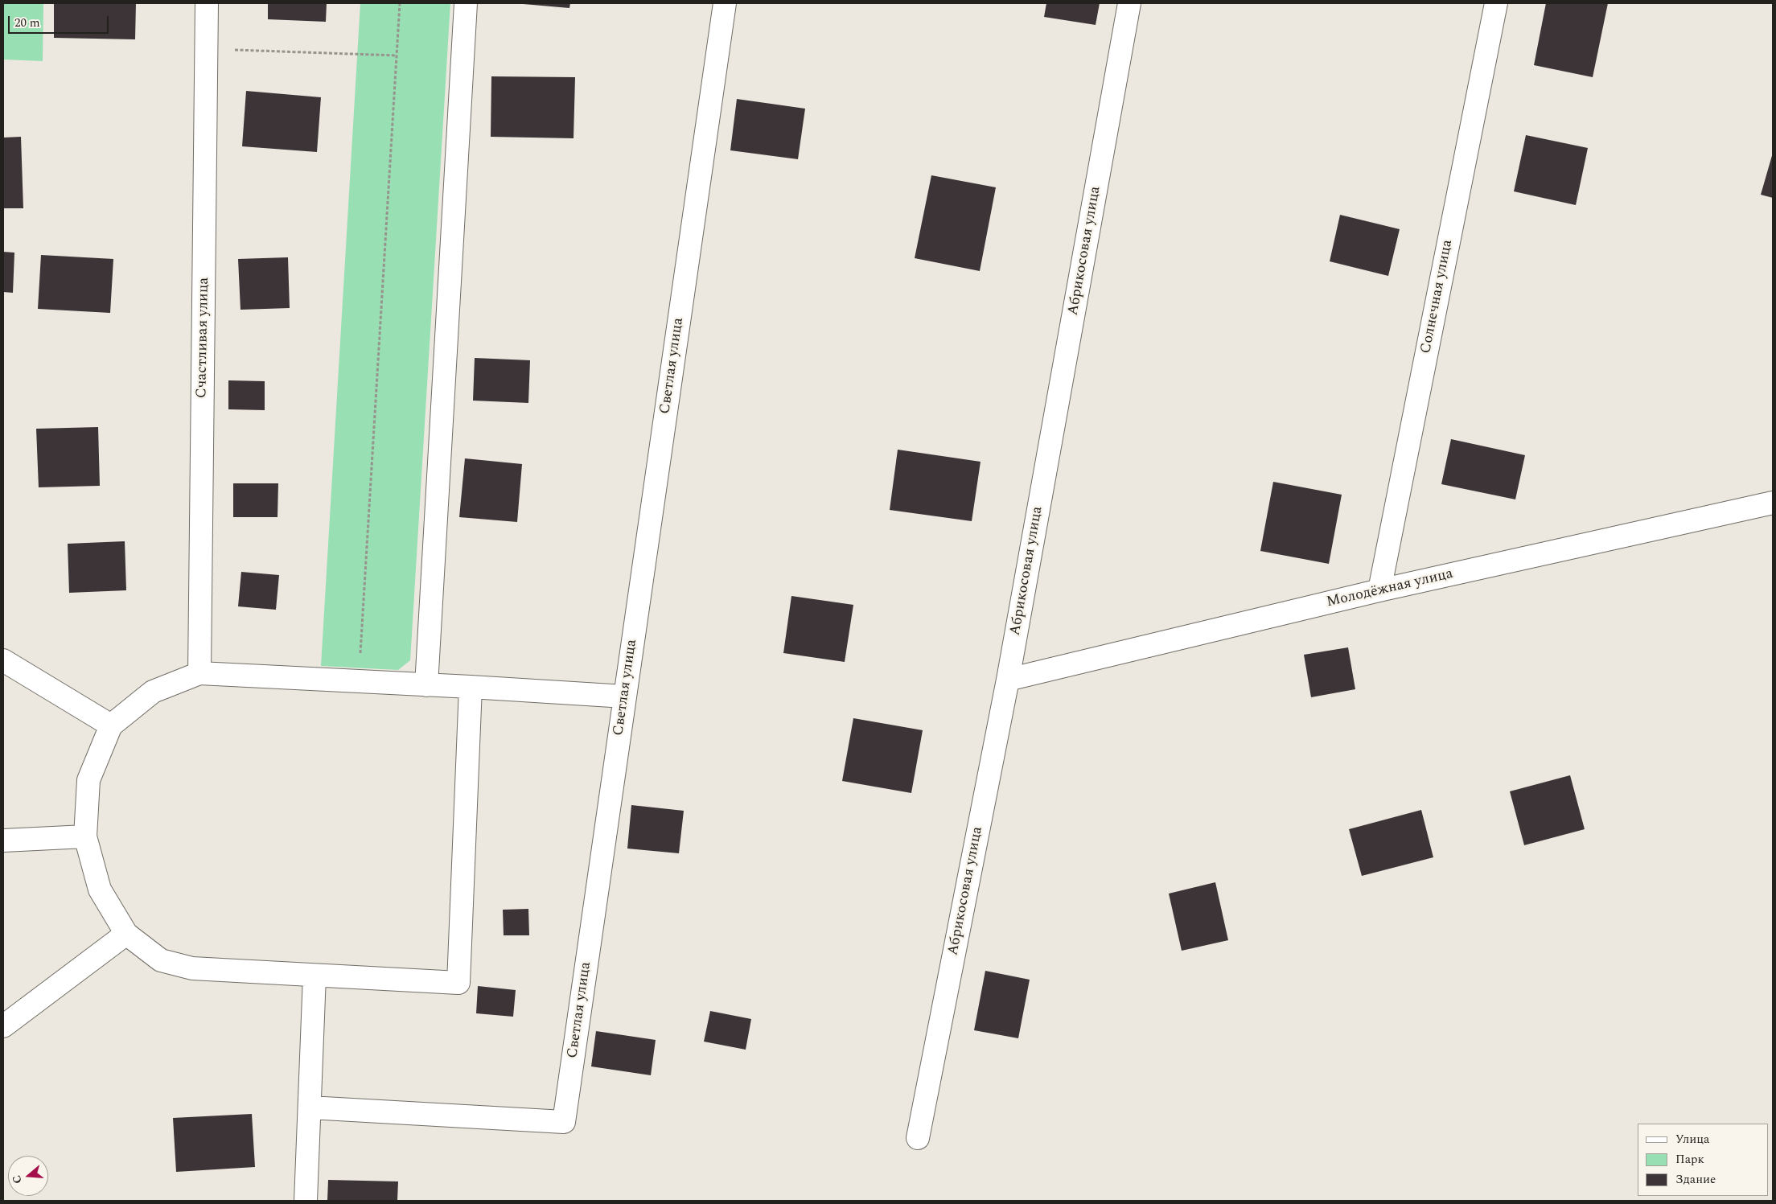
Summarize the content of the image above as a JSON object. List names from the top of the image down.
{
  "streets": {
    "street": [
      "Абрикосовая улица",
      "Солнечная улица",
      "Счастливая улица",
      "Светлая улица",
      "Молодёжная улица"
    ]
  },
  "crossings": [
    ["Абрикосовая улица", "Молодёжная улица"],
    ["Солнечная улица", "Молодёжная улица"]
  ],
  "legend": ["Улица", "Парк", "Здание"],
  "scale_bar": "20 m",
  "north": "left"
}
